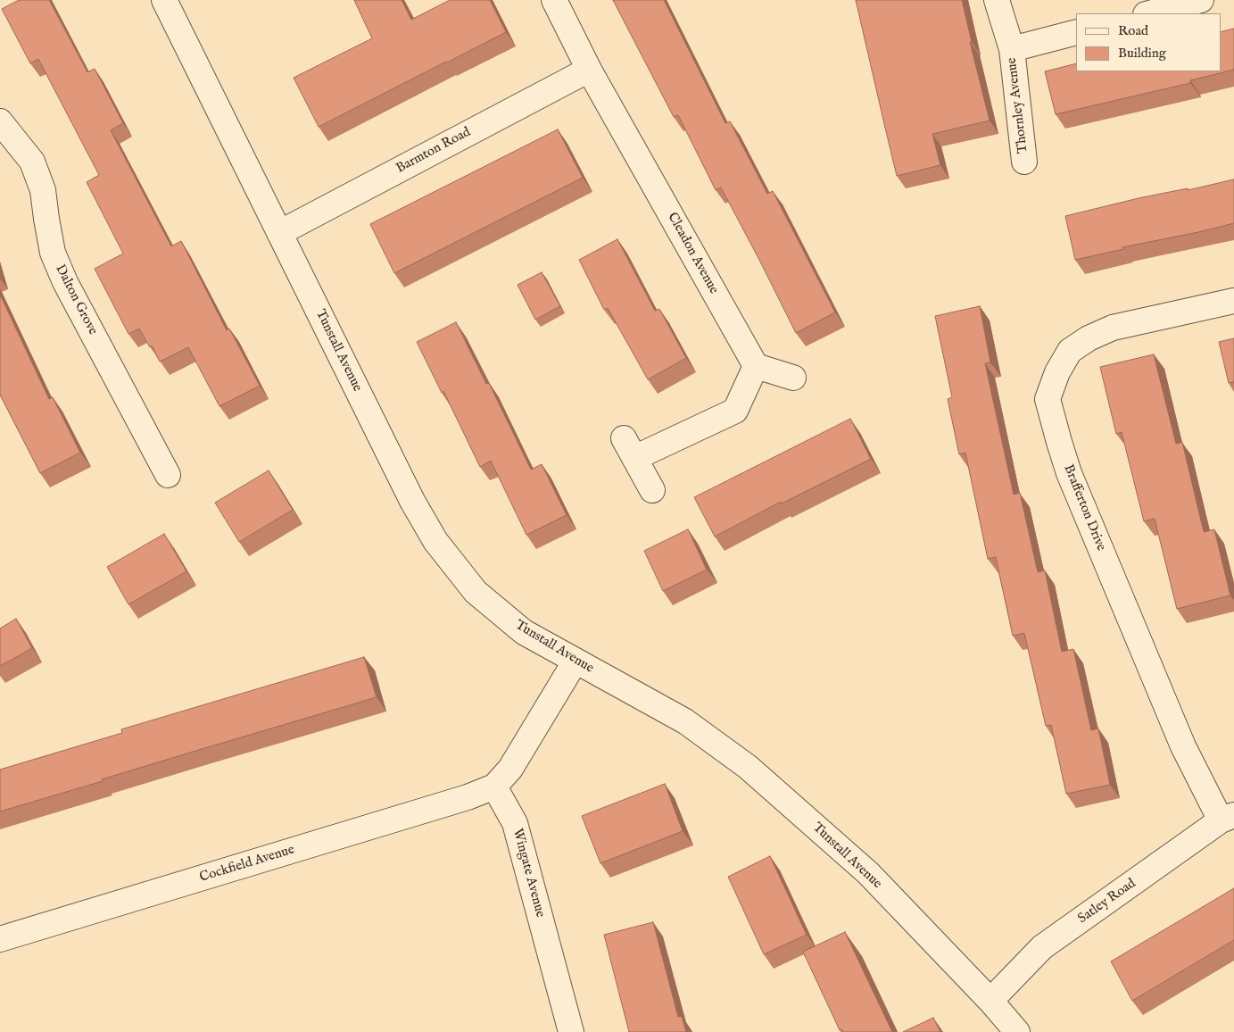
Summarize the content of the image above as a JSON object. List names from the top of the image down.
{
  "streets": {
    "street": [
      "Thornley Avenue",
      "Barmton Road",
      "Cleadon Avenue",
      "Dalton Grove",
      "Tunstall Avenue",
      "Brafferton Drive",
      "Cockfield Avenue",
      "Wingate Avenue",
      "Satley Road"
    ]
  },
  "crossings": [
    ["Barmton Road", "Cleadon Avenue"],
    ["Barmton Road", "Tunstall Avenue"],
    ["Tunstall Avenue", "Satley Road"],
    ["Brafferton Drive", "Satley Road"],
    ["Cockfield Avenue", "Wingate Avenue"]
  ],
  "legend": ["Road", "Building"]
}
